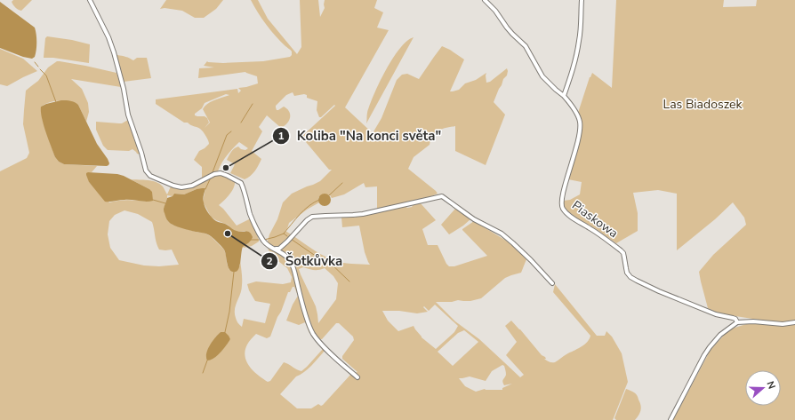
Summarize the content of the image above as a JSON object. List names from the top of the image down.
{
  "streets": {
    "street": ["Piaskowa"]
  },
  "parks": ["Las Biadoszek"],
  "places": ["Koliba \"Na konci světa\"", "Šotkůvka"],
  "north": "right"
}
